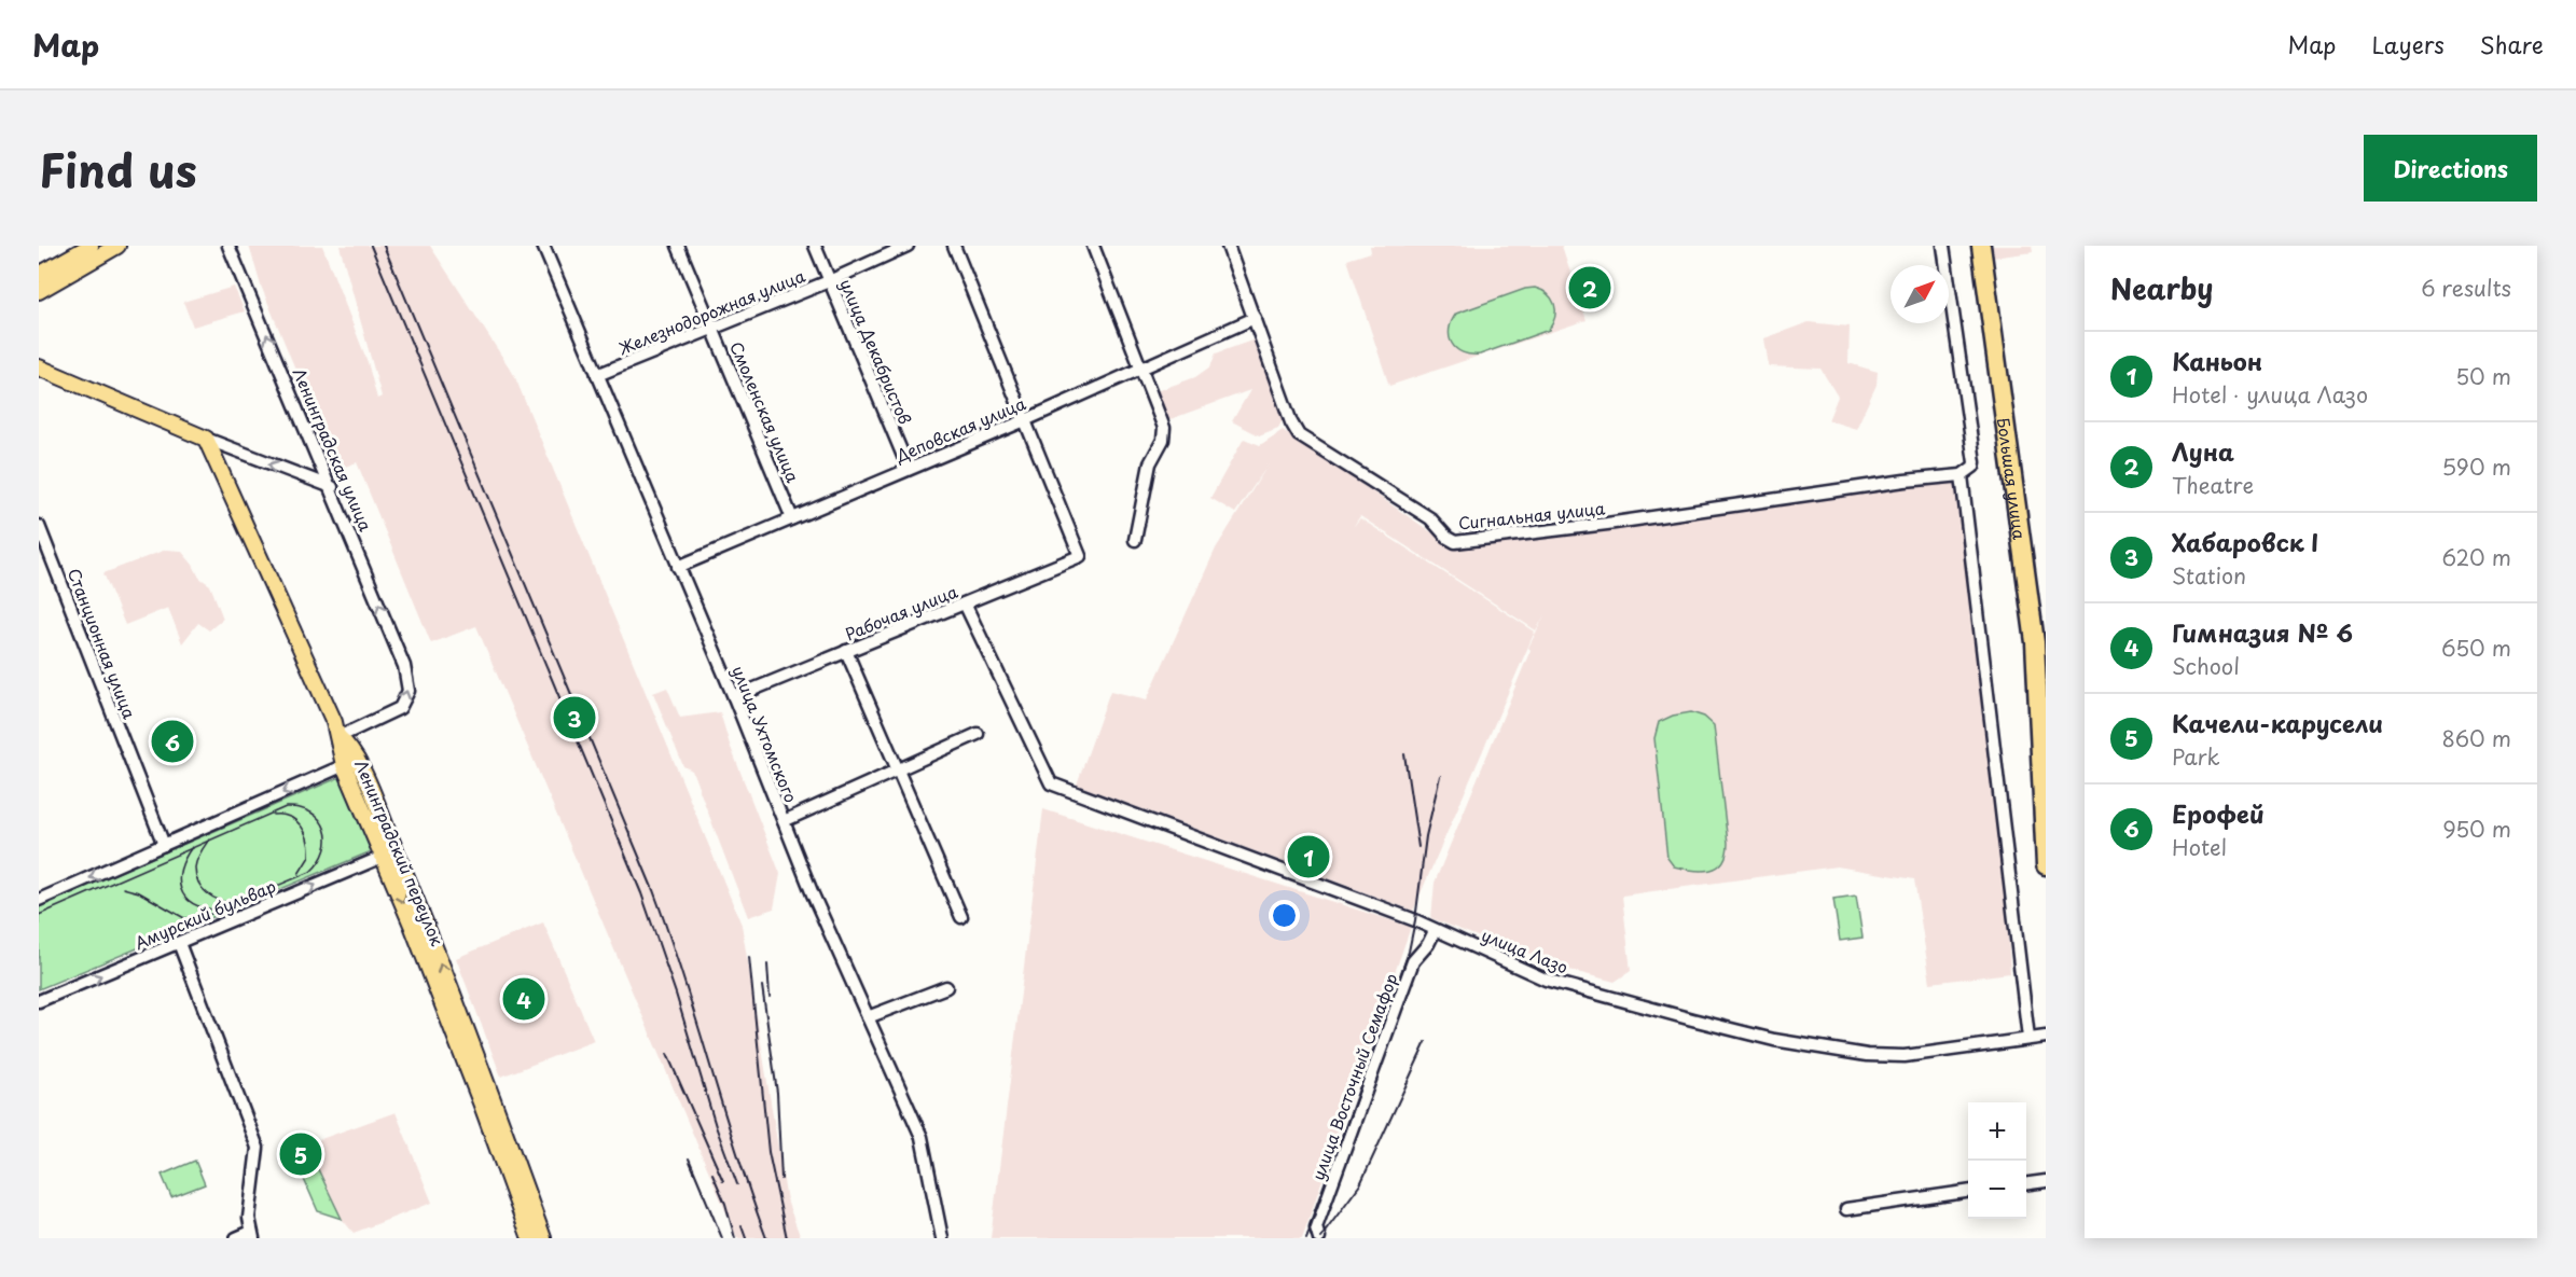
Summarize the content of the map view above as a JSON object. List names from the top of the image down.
{
  "streets": {
    "highway": ["Большая улица"],
    "main road": ["Ленинградский переулок"],
    "street": [
      "Железнодорожная улица",
      "улица Декабристов",
      "Смоленская улица",
      "Деповская улица",
      "Ленинградская улица",
      "Сигнальная улица",
      "Рабочая улица",
      "Станционная улица",
      "улица Ухтомского",
      "Амурский бульвар",
      "улица Лазо",
      "улица Восточный Семафор"
    ]
  },
  "crossings": [
    ["Железнодорожная улица", "улица Декабристов"],
    ["Железнодорожная улица", "Смоленская улица"],
    ["Железнодорожная улица", "улица Ухтомского"],
    ["улица Декабристов", "Деповская улица"],
    ["Смоленская улица", "Деповская улица"],
    ["Деповская улица", "Сигнальная улица"],
    ["Деповская улица", "Рабочая улица"],
    ["Деповская улица", "улица Ухтомского"],
    ["Ленинградская улица", "Ленинградский переулок"],
    ["Рабочая улица", "улица Ухтомского"],
    ["Рабочая улица", "улица Лазо"],
    ["Ленинградский переулок", "Амурский бульвар"],
    ["улица Лазо", "улица Восточный Семафор"]
  ],
  "one_way": ["Ленинградская улица"],
  "north": "top right",
  "page": {
    "header": "Map",
    "nav": ["Map", "Layers", "Share"],
    "title": "Find us",
    "buttons": "Directions",
    "heading": ["Nearby", "6 results"],
    "pins": [
      "2",
      "3",
      "6",
      "1",
      "4",
      "5"
    ],
    "list": [
      {
        "mark": "1",
        "name": "Каньон",
        "note": "Hotel · улица Лазо",
        "value": "50 m"
      },
      {
        "mark": "2",
        "name": "Луна",
        "note": "Theatre",
        "value": "590 m"
      },
      {
        "mark": "3",
        "name": "Хабаровск I",
        "note": "Station",
        "value": "620 m"
      },
      {
        "mark": "4",
        "name": "Гимназия № 6",
        "note": "School",
        "value": "650 m"
      },
      {
        "mark": "5",
        "name": "Качели-карусели",
        "note": "Park",
        "value": "860 m"
      },
      {
        "mark": "6",
        "name": "Ерофей",
        "note": "Hotel",
        "value": "950 m"
      }
    ],
    "map_buttons": ["+", "−"]
  }
}
